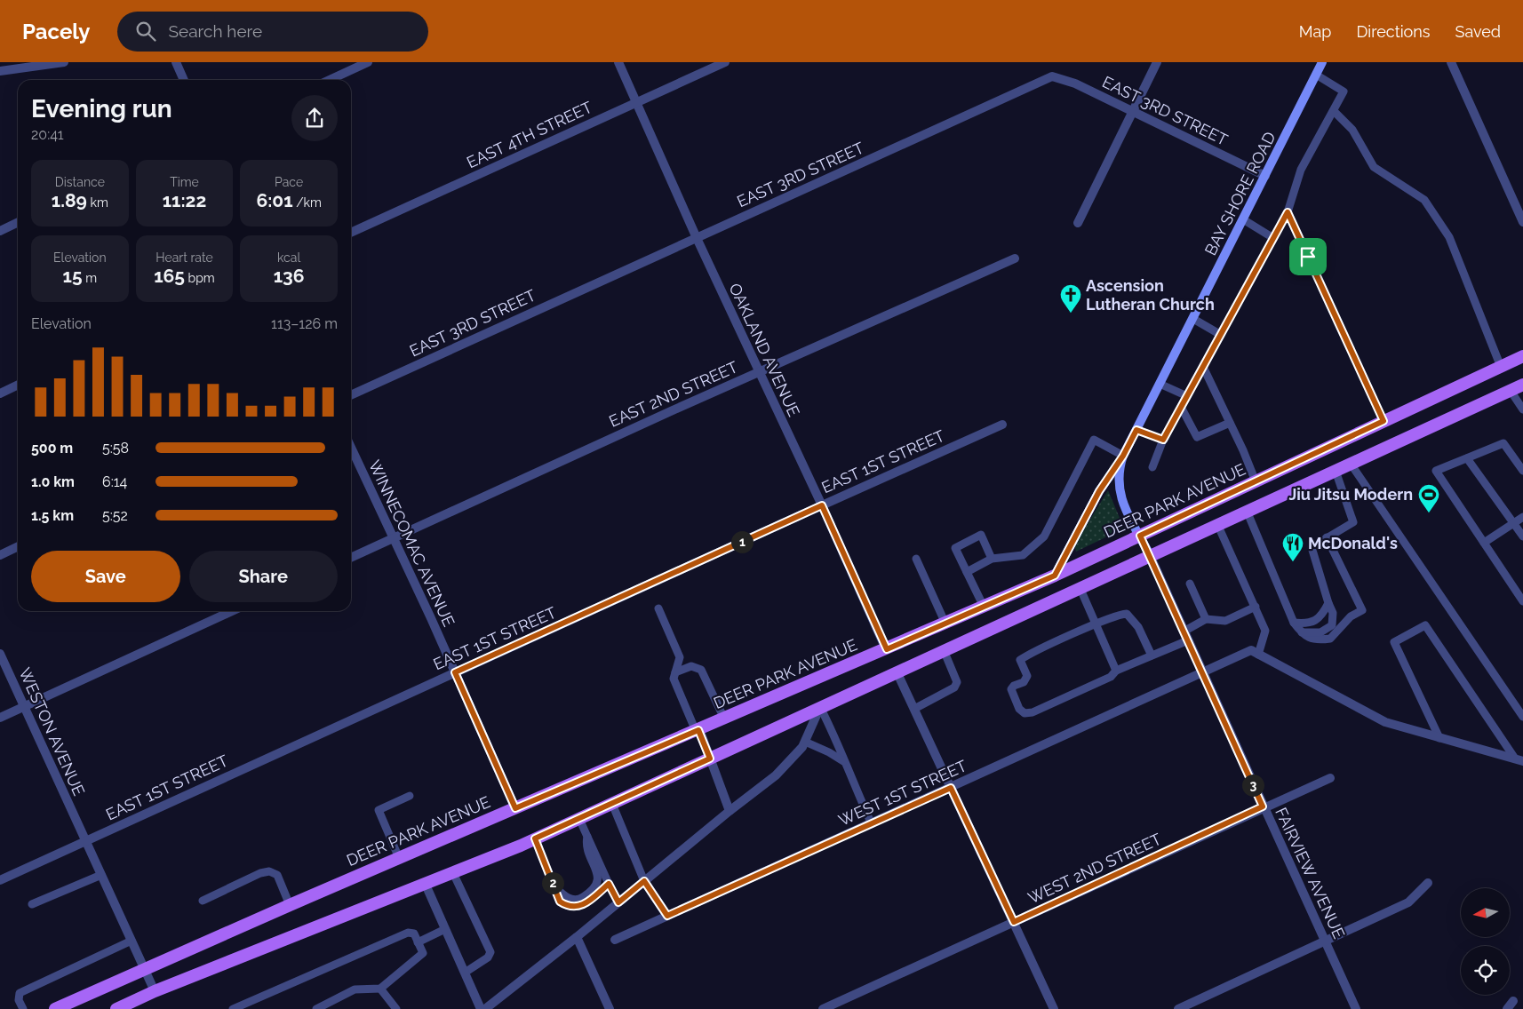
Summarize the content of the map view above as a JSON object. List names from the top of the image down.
{
  "streets": {
    "main road": ["BAY SHORE ROAD", "DEER PARK AVENUE"],
    "street": [
      "EAST 3RD STREET",
      "EAST 4TH STREET",
      "OAKLAND AVENUE",
      "EAST 2ND STREET",
      "EAST 1ST STREET",
      "WINNECOMAC AVENUE",
      "WESTON AVENUE",
      "WEST 1ST STREET",
      "WEST 2ND STREET",
      "FAIRVIEW AVENUE"
    ]
  },
  "crossings": [
    ["EAST 3RD STREET", "BAY SHORE ROAD"],
    ["EAST 3RD STREET", "OAKLAND AVENUE"],
    ["EAST 4TH STREET", "OAKLAND AVENUE"],
    ["BAY SHORE ROAD", "DEER PARK AVENUE"],
    ["BAY SHORE ROAD", "FAIRVIEW AVENUE"],
    ["OAKLAND AVENUE", "EAST 2ND STREET"],
    ["OAKLAND AVENUE", "EAST 1ST STREET"],
    ["OAKLAND AVENUE", "DEER PARK AVENUE"],
    ["EAST 2ND STREET", "WINNECOMAC AVENUE"],
    ["EAST 1ST STREET", "WINNECOMAC AVENUE"],
    ["EAST 1ST STREET", "WESTON AVENUE"],
    ["DEER PARK AVENUE", "WINNECOMAC AVENUE"],
    ["DEER PARK AVENUE", "WESTON AVENUE"],
    ["WEST 1ST STREET", "FAIRVIEW AVENUE"],
    ["WEST 2ND STREET", "FAIRVIEW AVENUE"]
  ],
  "places": {
    "church": ["Ascension Lutheran Church"],
    "sports": ["Jiu Jitsu Modern"],
    "restaurant": ["McDonald's"]
  },
  "north": "left",
  "page": {
    "header": "Pacely",
    "search": "Search here",
    "nav": ["Map", "Directions", "Saved"],
    "heading": ["Evening run", "20:41"],
    "stats": [
      ["Distance", "1.89 km"],
      ["Time", "11:22"],
      ["Pace", "6:01 /km"],
      ["Elevation", "15 m"],
      ["Heart rate", "165 bpm"],
      ["kcal", "136"]
    ],
    "chart": ["Elevation", "113–126 m"],
    "list": [
      {
        "name": "500 m",
        "note": "5:58"
      },
      {
        "name": "1.0 km",
        "note": "6:14"
      },
      {
        "name": "1.5 km",
        "note": "5:52"
      }
    ],
    "pins": ["1", "3", "2"],
    "buttons": ["Save", "Share"]
  }
}
